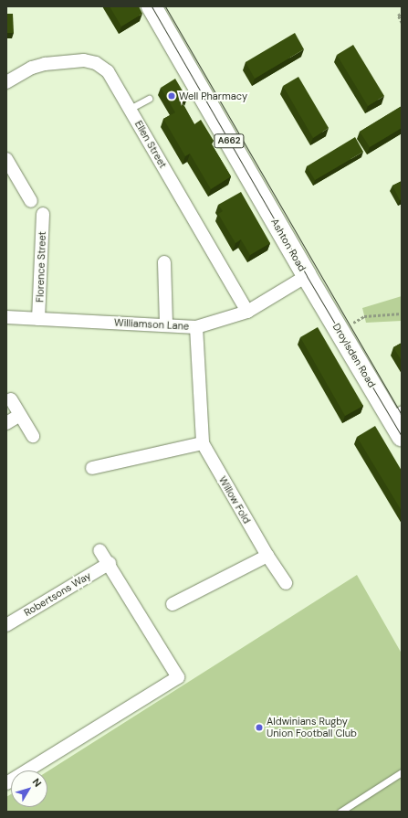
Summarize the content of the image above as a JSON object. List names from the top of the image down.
{
  "streets": {
    "main road": ["A662", "Ashton Road", "Droylsden Road"],
    "street": [
      "Ellen Street",
      "Florence Street",
      "Williamson Lane",
      "Willow Fold",
      "Robertsons Way"
    ]
  },
  "crossings": [
    ["Ellen Street", "Williamson Lane"],
    ["Ashton Road", "Williamson Lane"],
    ["Ashton Road", "Droylsden Road"],
    ["Florence Street", "Williamson Lane"],
    ["Williamson Lane", "Droylsden Road"],
    ["Williamson Lane", "Willow Fold"]
  ],
  "places": ["Well Pharmacy", "Aldwinians Rugby Union Football Club"],
  "north": "top right"
}
